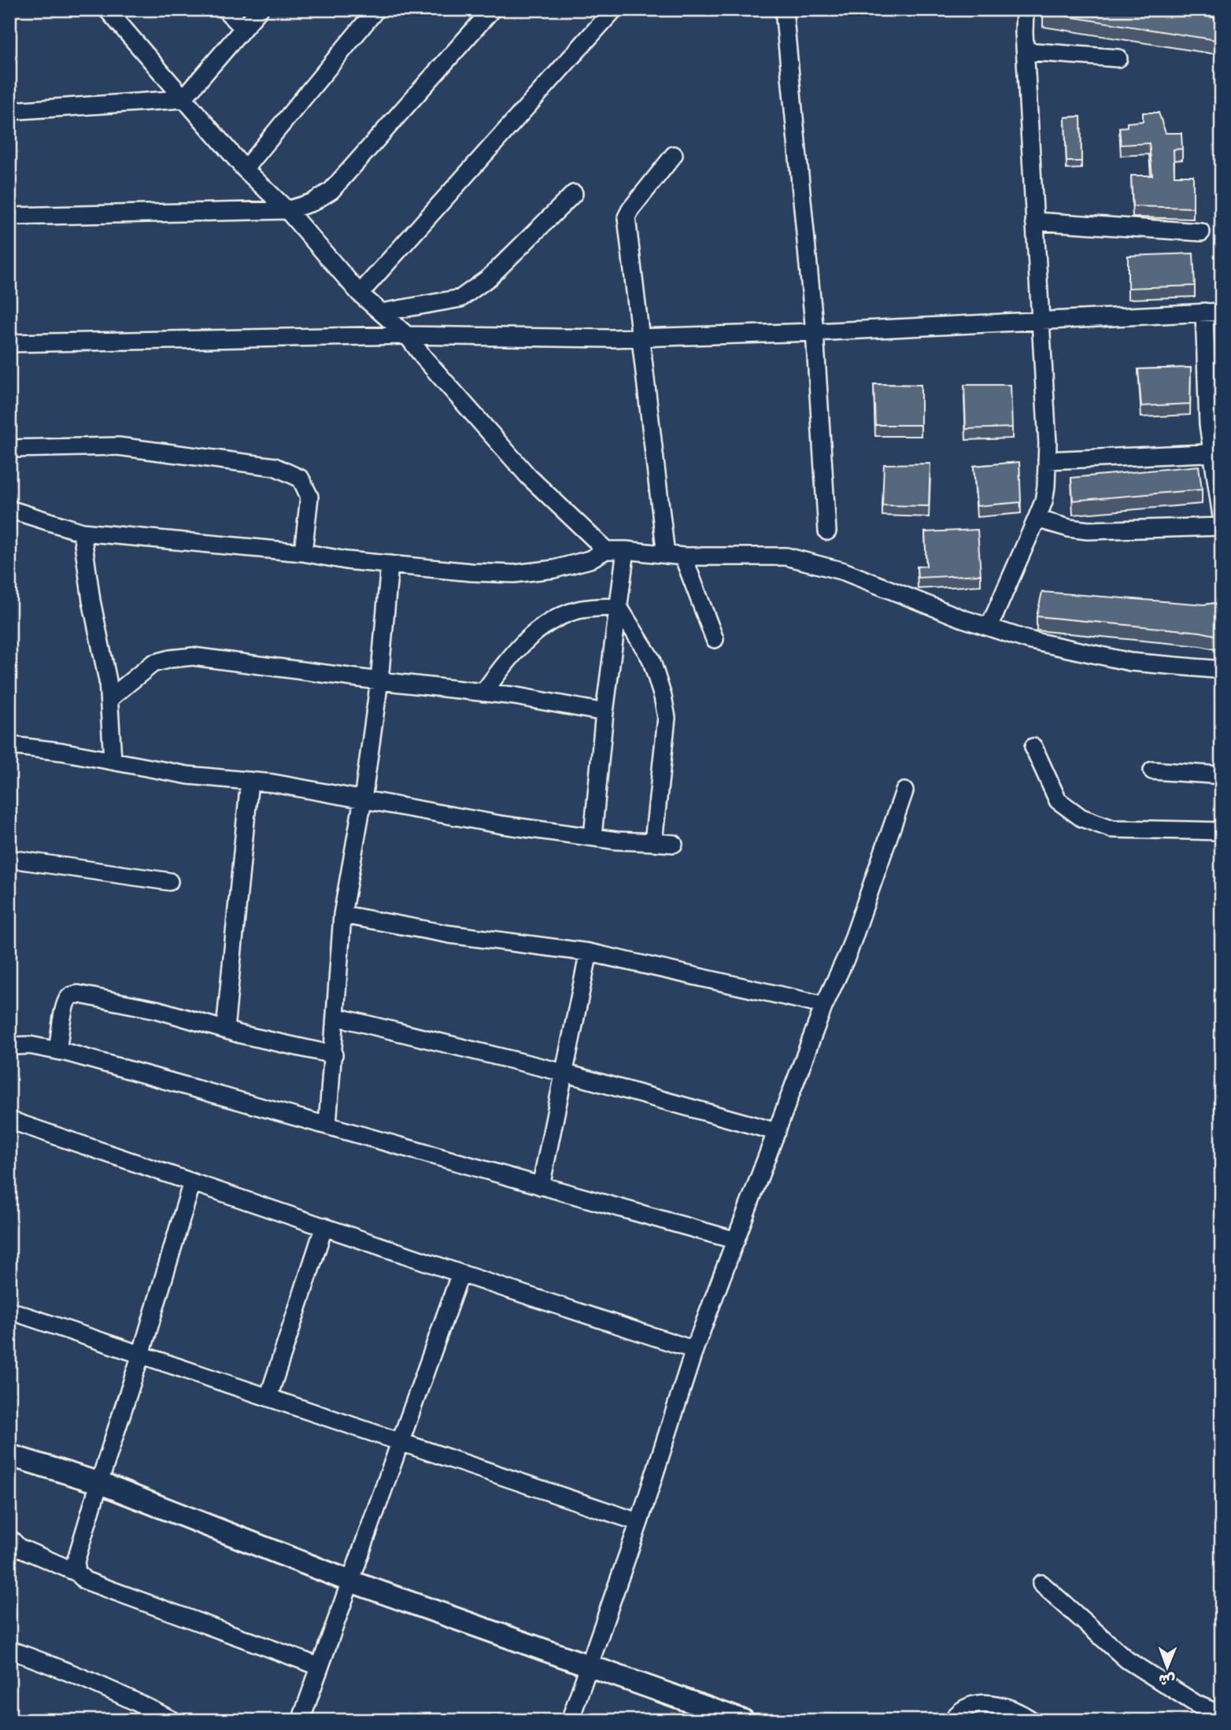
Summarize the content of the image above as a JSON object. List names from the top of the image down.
{
  "north": "bottom"
}
